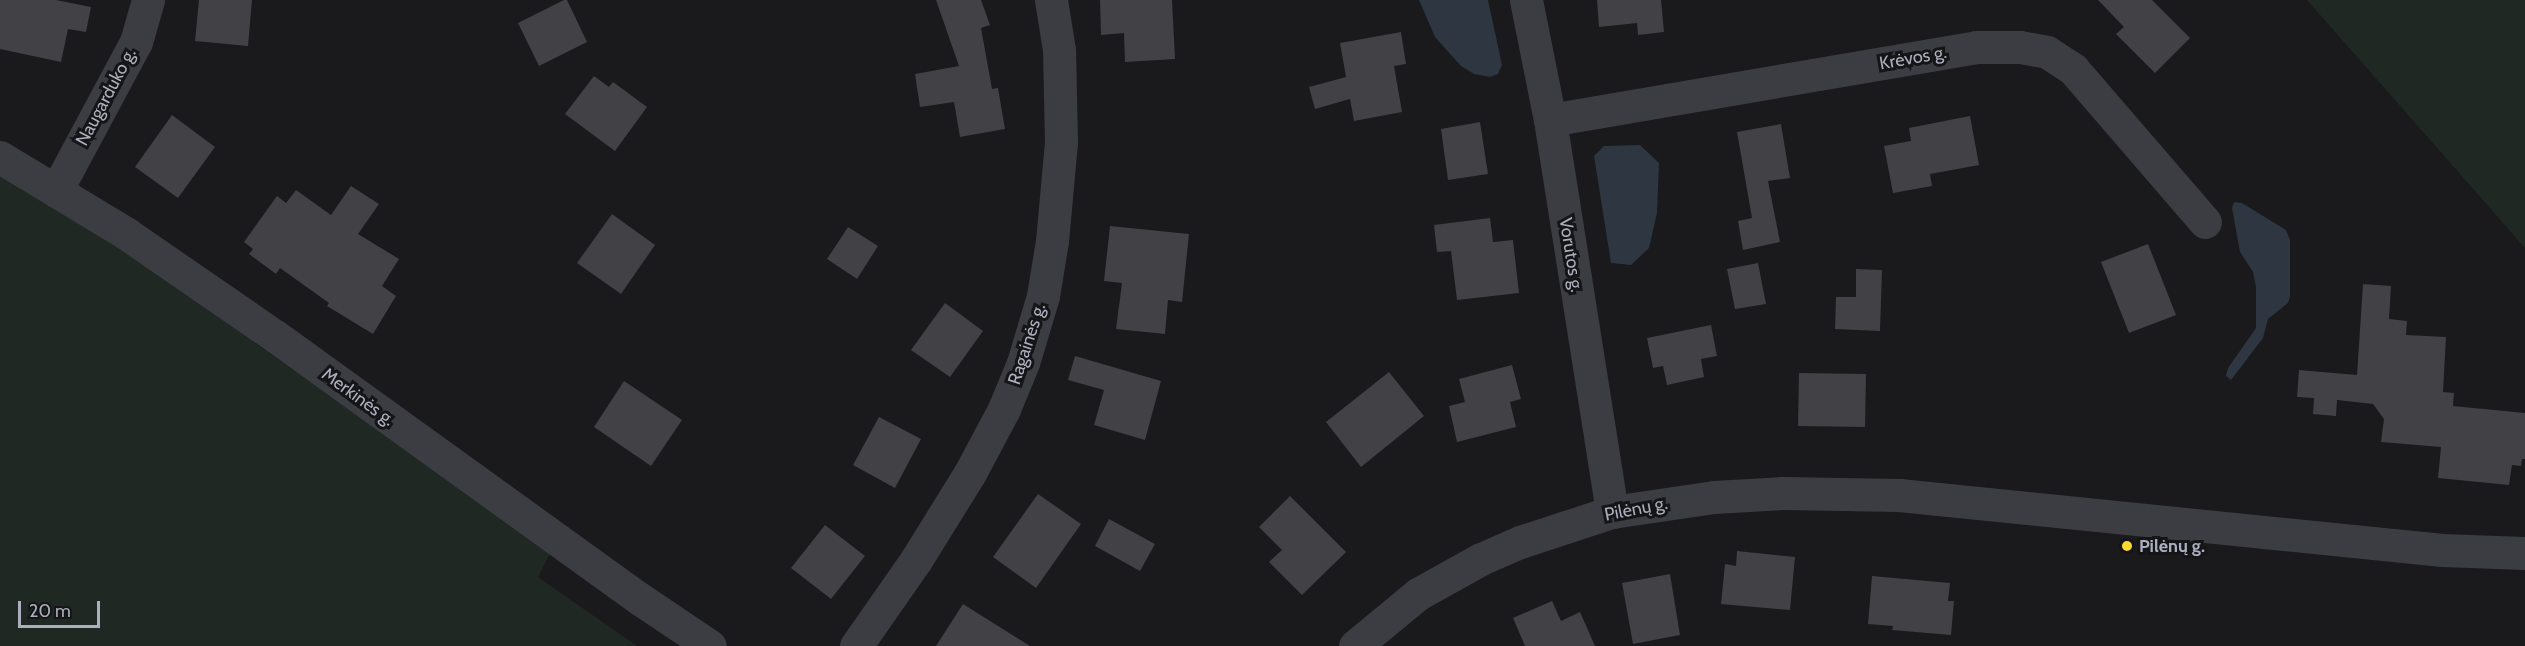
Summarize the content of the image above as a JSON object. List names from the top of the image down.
{
  "streets": {
    "street": [
      "Krėvos g.",
      "Naugarduko g.",
      "Vorutos g.",
      "Ragainės g.",
      "Merkinės g.",
      "Pilėnų g."
    ]
  },
  "crossings": [
    ["Krėvos g.", "Vorutos g."],
    ["Naugarduko g.", "Merkinės g."],
    ["Vorutos g.", "Pilėnų g."]
  ],
  "places": ["Pilėnų g."],
  "scale_bar": "20 m"
}
